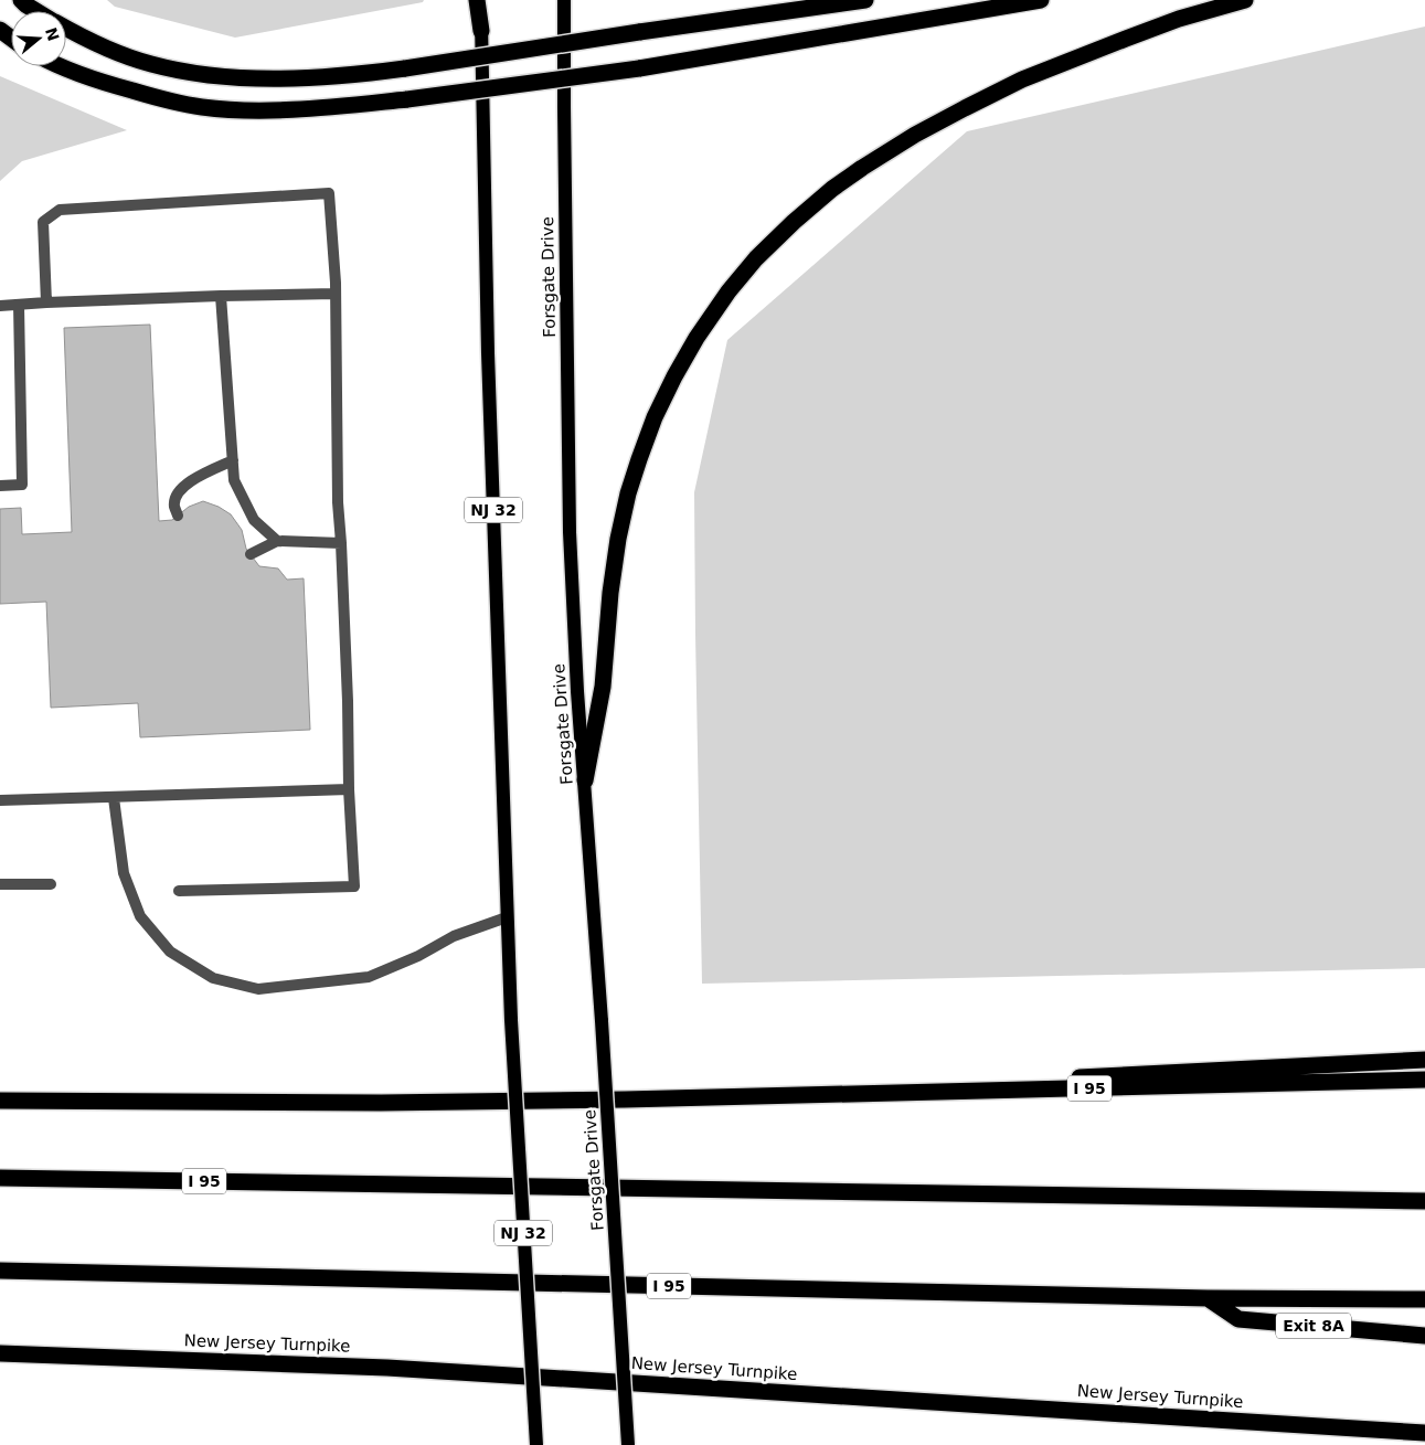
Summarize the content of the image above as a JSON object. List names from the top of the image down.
{
  "streets": {
    "highway": ["I 95", "Exit 8A", "New Jersey Turnpike"],
    "main road": ["Forsgate Drive", "NJ 32"]
  },
  "crossings": [
    ["I 95", "Exit 8A"]
  ],
  "north": "right"
}
